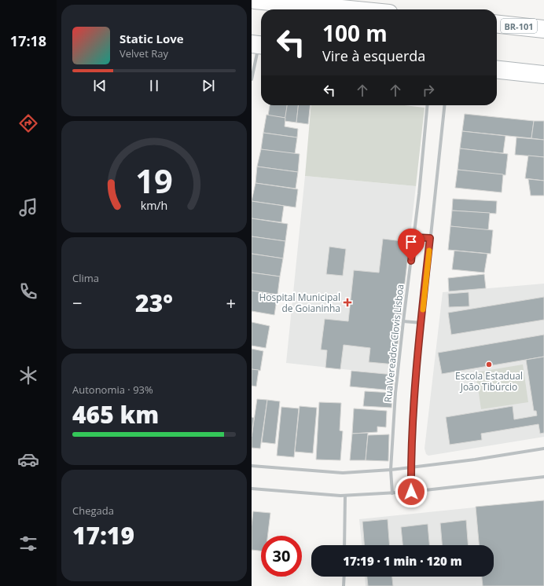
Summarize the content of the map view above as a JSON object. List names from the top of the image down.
{
  "streets": {
    "main road": ["BR-101"],
    "street": ["Rua Vereador Clovis Lisboa"]
  },
  "places": {
    "health": ["Hospital Municipal de Goianinha"],
    "other": ["Escola Estadual João Tibúrcio"]
  },
  "page": {
    "tabs": "17:18",
    "turn": ["100 m", "Vire à esquerda"],
    "song": ["Static Love", "Velvet Ray"],
    "tile": [
      "Clima",
      ["Autonomia · 93%", "465 km"],
      ["Chegada", "17:19"]
    ],
    "heat": ["−", "23°", "+"],
    "limit": "30",
    "trip": "17:19 · 1 min · 120 m",
    "gauge": ["19", "km/h"]
  }
}
